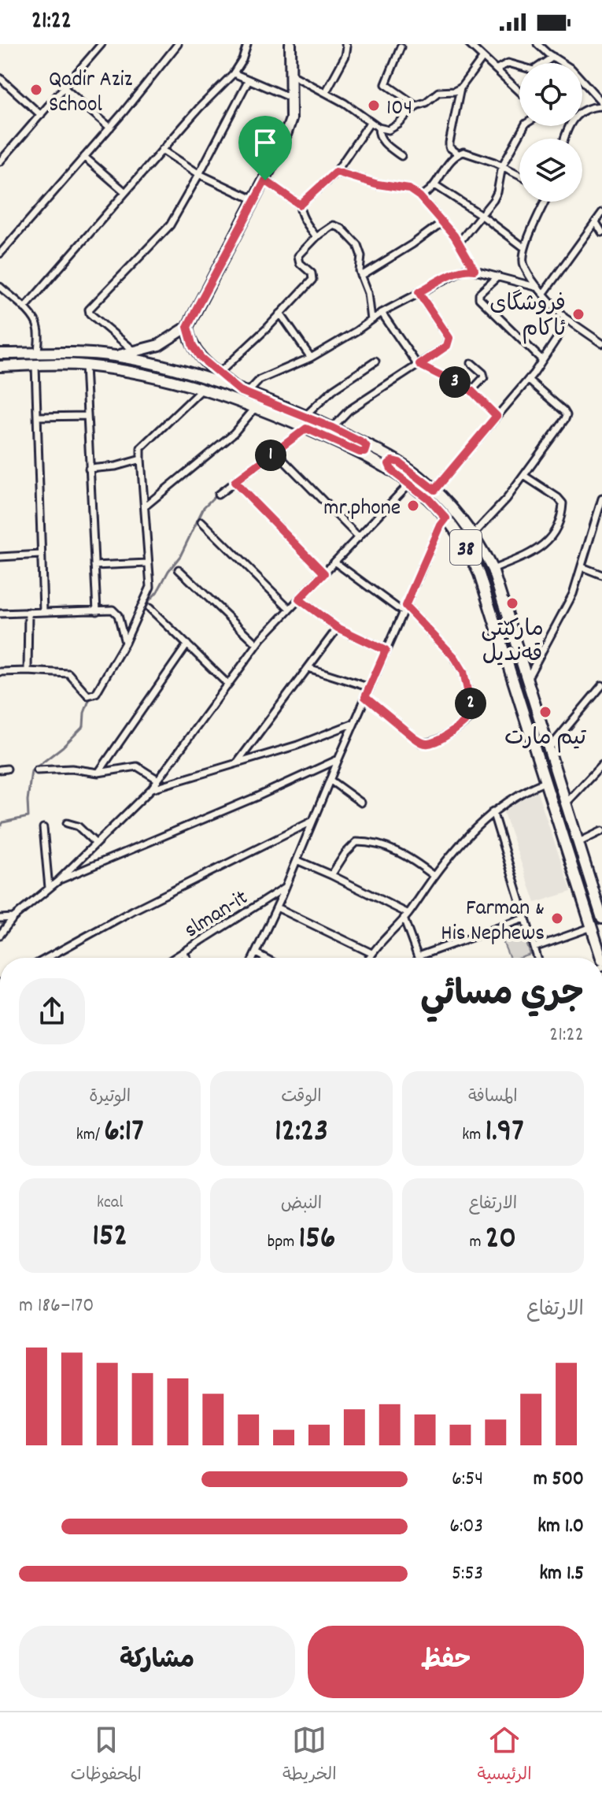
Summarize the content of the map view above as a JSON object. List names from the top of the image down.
{
  "streets": {
    "main road": ["38"],
    "street": ["slman-it"]
  },
  "places": [
    "Qadir Aziz School",
    "104",
    "فروشگای ئاکام",
    "mr.phone",
    "مارکێتی قەندیل",
    "تيم مارت",
    "Farman & His Nephews"
  ],
  "page": {
    "status": "21:22",
    "pins": ["3", "1", "2"],
    "heading": ["جري مسائي", "21:22"],
    "stats": [
      ["المسافة", "1.97 km"],
      ["الوقت", "12:23"],
      ["الوتيرة", "6:17 /km"],
      ["الارتفاع", "20 m"],
      ["النبض", "156 bpm"],
      ["kcal", "152"]
    ],
    "chart": ["الارتفاع", "170–186 m"],
    "list": [
      {
        "name": "500 m",
        "note": "6:54"
      },
      {
        "name": "1.0 km",
        "note": "6:03"
      },
      {
        "name": "1.5 km",
        "note": "5:53"
      }
    ],
    "buttons": ["حفظ", "مشاركة"],
    "tabs": ["الرئيسية", "الخريطة", "المحفوظات"]
  }
}
